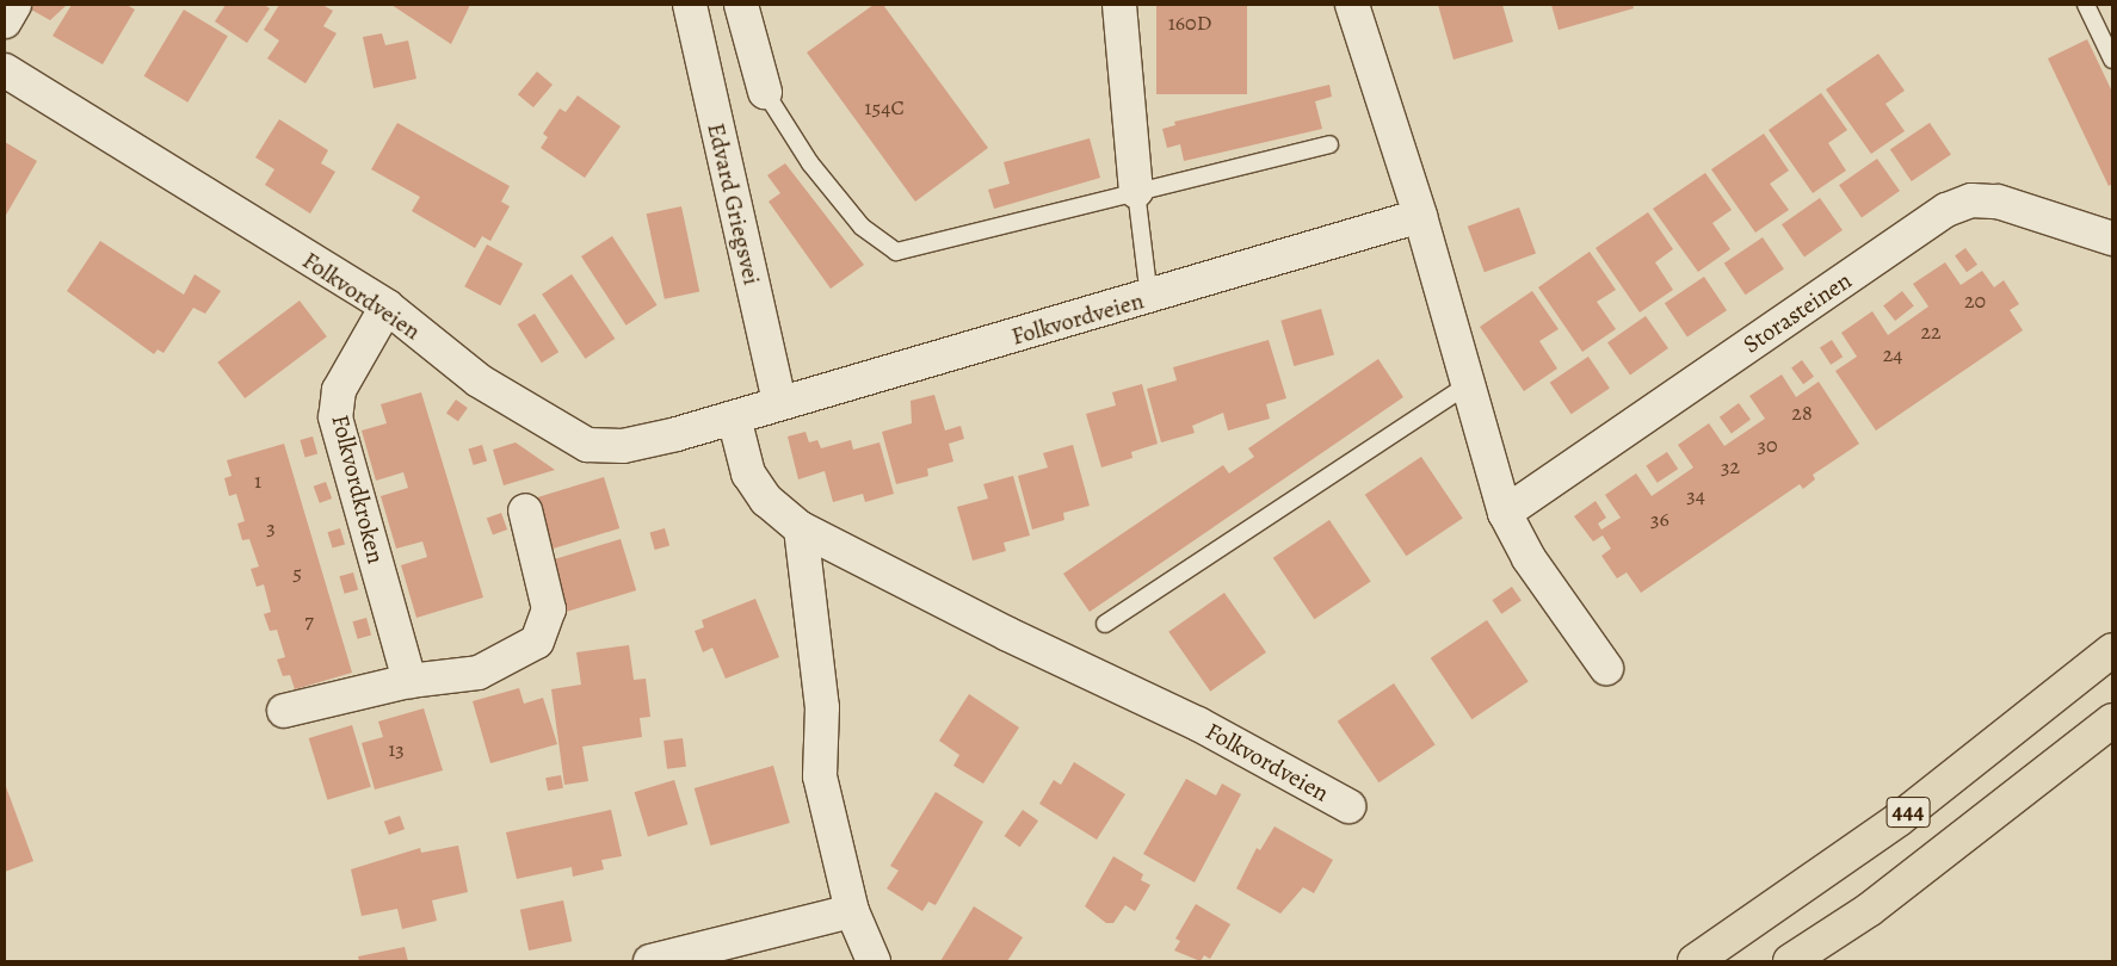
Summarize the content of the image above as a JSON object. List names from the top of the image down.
{
  "streets": {
    "highway": ["444"],
    "street": [
      "Edvard Griegsvei",
      "Folkvordveien",
      "Storasteinen",
      "Folkvordkroken"
    ]
  },
  "crossings": [
    ["Edvard Griegsvei", "Folkvordveien"],
    ["Folkvordveien", "Folkvordkroken"]
  ],
  "house_numbers": [
    "160D",
    "154C",
    "20",
    "22",
    "24",
    "28",
    "30",
    "32",
    "1",
    "34",
    "36",
    "3",
    "5",
    "7",
    "13"
  ]
}
